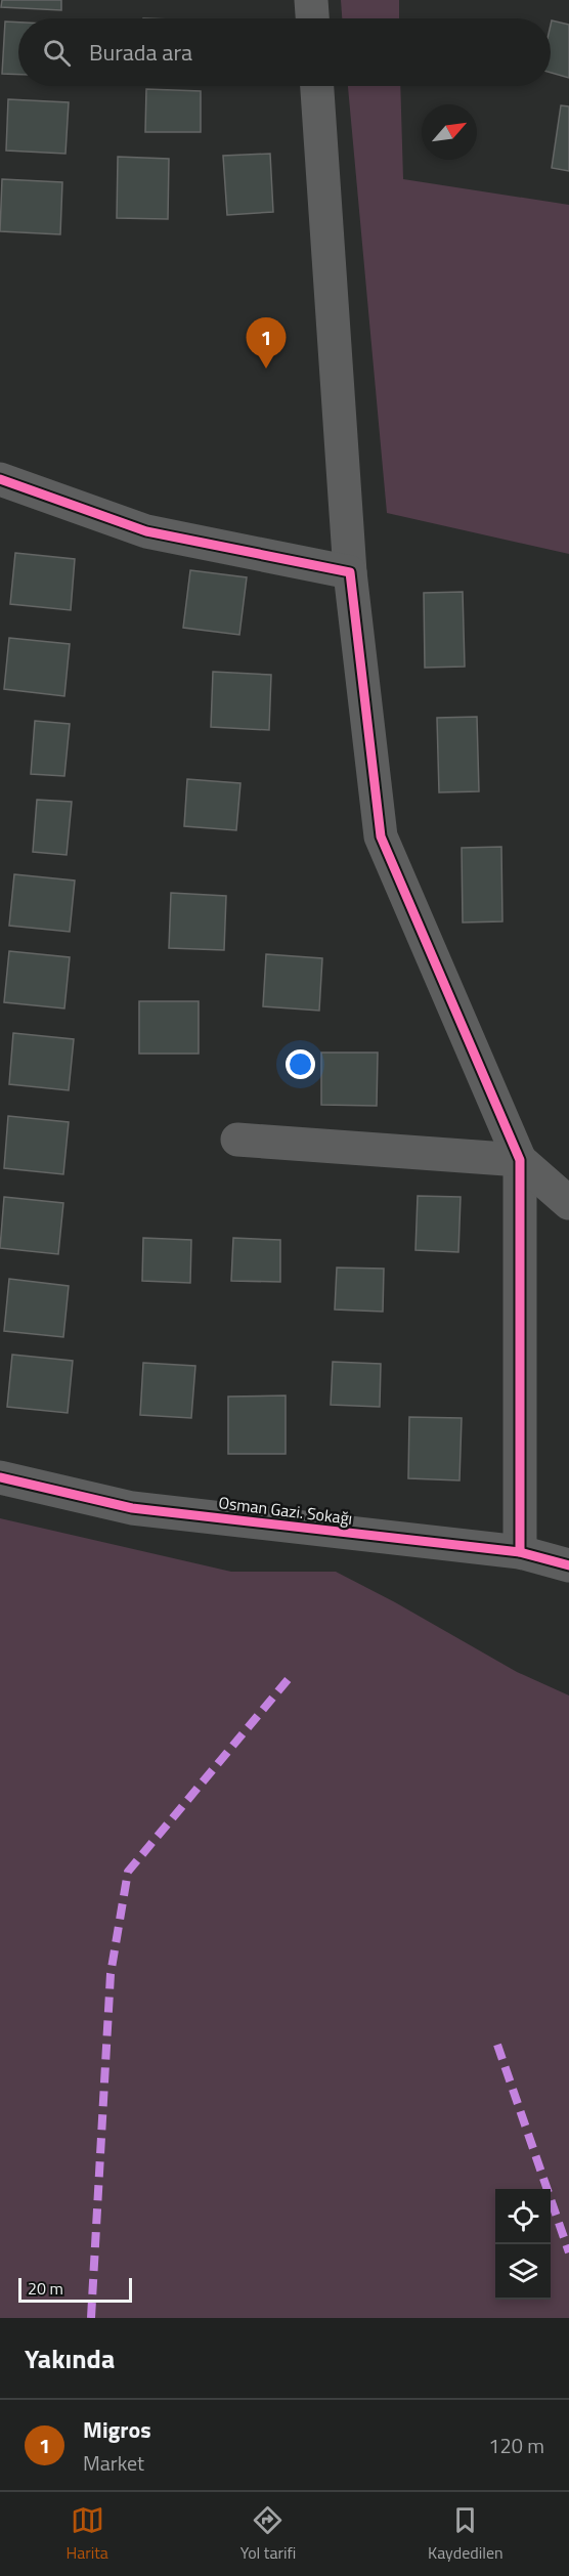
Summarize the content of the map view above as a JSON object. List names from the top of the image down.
{
  "streets": {
    "street": ["Osman Gazi. Sokağı"]
  },
  "scale_bar": "20 m",
  "north": "top right",
  "page": {
    "search": "Burada ara",
    "pins": "1",
    "scale": "20 m",
    "heading": "Yakında",
    "list": [
      {
        "mark": "1",
        "name": "Migros",
        "note": "Market",
        "value": "120 m"
      }
    ],
    "nav": ["Harita", "Yol tarifi", "Kaydedilen"]
  }
}
